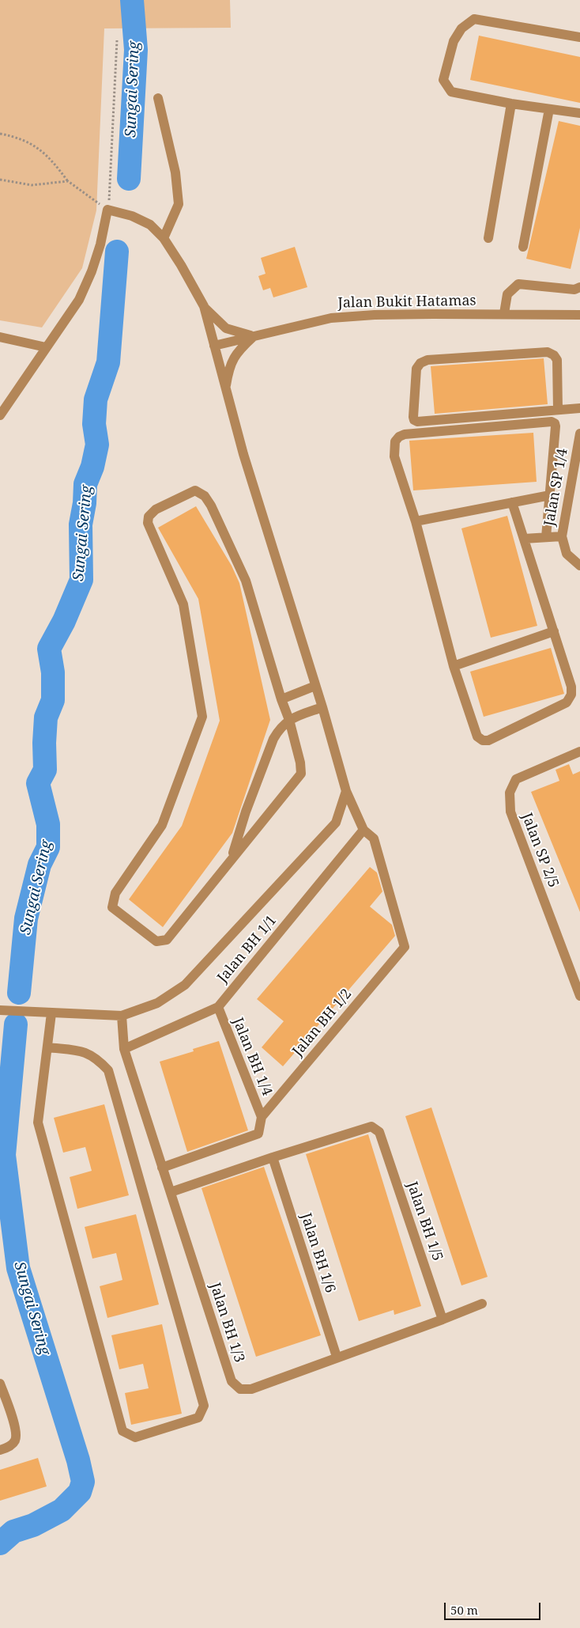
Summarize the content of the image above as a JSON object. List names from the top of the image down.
{
  "streets": {
    "street": [
      "Jalan Bukit Hatamas",
      "Jalan SP 1/4",
      "Jalan SP 2/5",
      "Jalan BH 1/1",
      "Jalan BH 1/2",
      "Jalan BH 1/4",
      "Jalan BH 1/5",
      "Jalan BH 1/6",
      "Jalan BH 1/3"
    ]
  },
  "crossings": [
    ["Jalan BH 1/1", "Jalan BH 1/2"],
    ["Jalan BH 1/1", "Jalan BH 1/4"],
    ["Jalan BH 1/1", "Jalan BH 1/3"],
    ["Jalan BH 1/2", "Jalan BH 1/4"],
    ["Jalan BH 1/2", "Jalan BH 1/3"],
    ["Jalan BH 1/5", "Jalan BH 1/6"],
    ["Jalan BH 1/5", "Jalan BH 1/3"],
    ["Jalan BH 1/6", "Jalan BH 1/3"]
  ],
  "water": ["Sungai Sering"],
  "scale_bar": "50 m"
}
